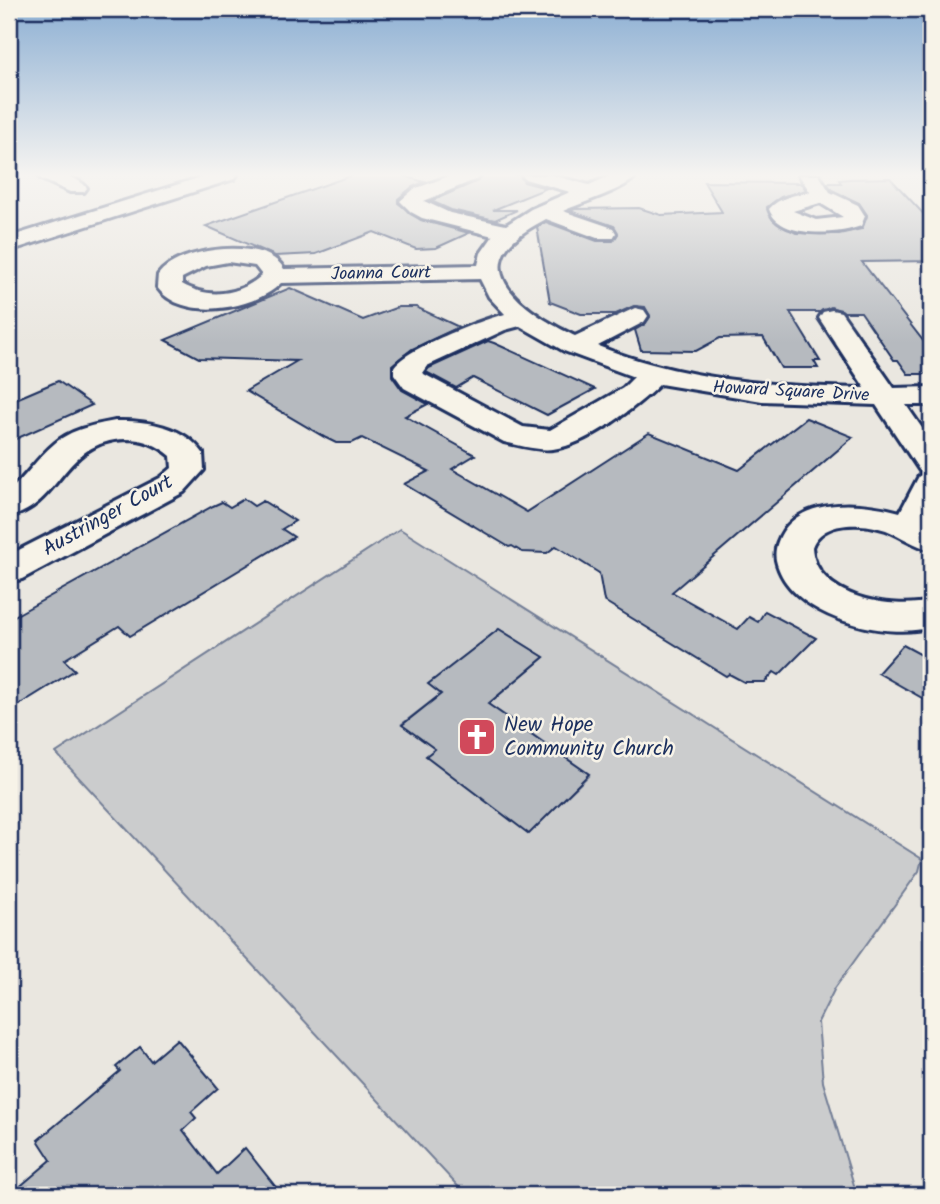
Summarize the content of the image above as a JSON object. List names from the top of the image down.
{
  "streets": {
    "street": ["Joanna Court", "Howard Square Drive", "Austringer Court"]
  },
  "crossings": [
    ["Joanna Court", "Howard Square Drive"]
  ],
  "places": {
    "church": ["New Hope Community Church"]
  }
}
